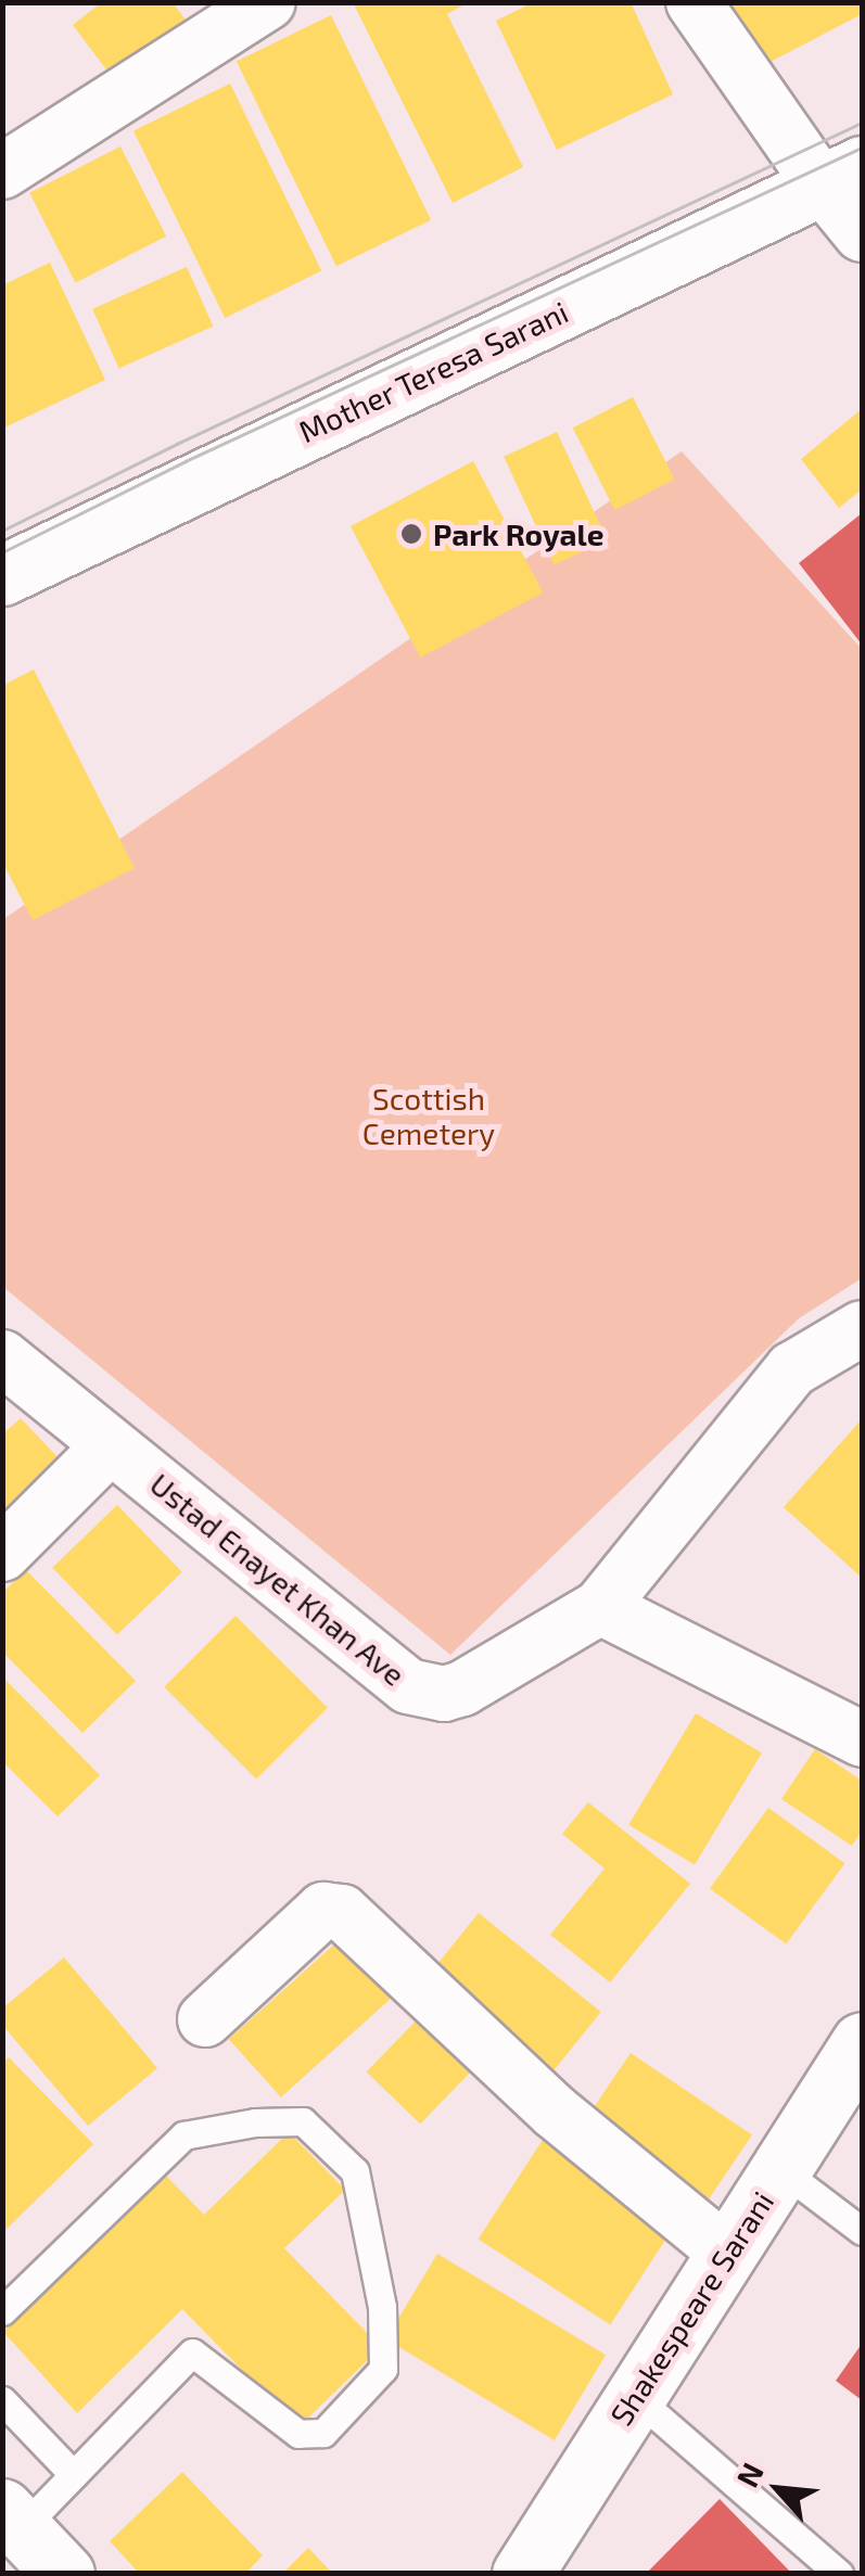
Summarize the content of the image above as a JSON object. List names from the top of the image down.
{
  "streets": {
    "main road": ["Mother Teresa Sarani", "Shakespeare Sarani"],
    "street": ["Ustad Enayet Khan Ave"]
  },
  "parks": ["Scottish Cemetery"],
  "places": ["Park Royale"],
  "north": "top left"
}
